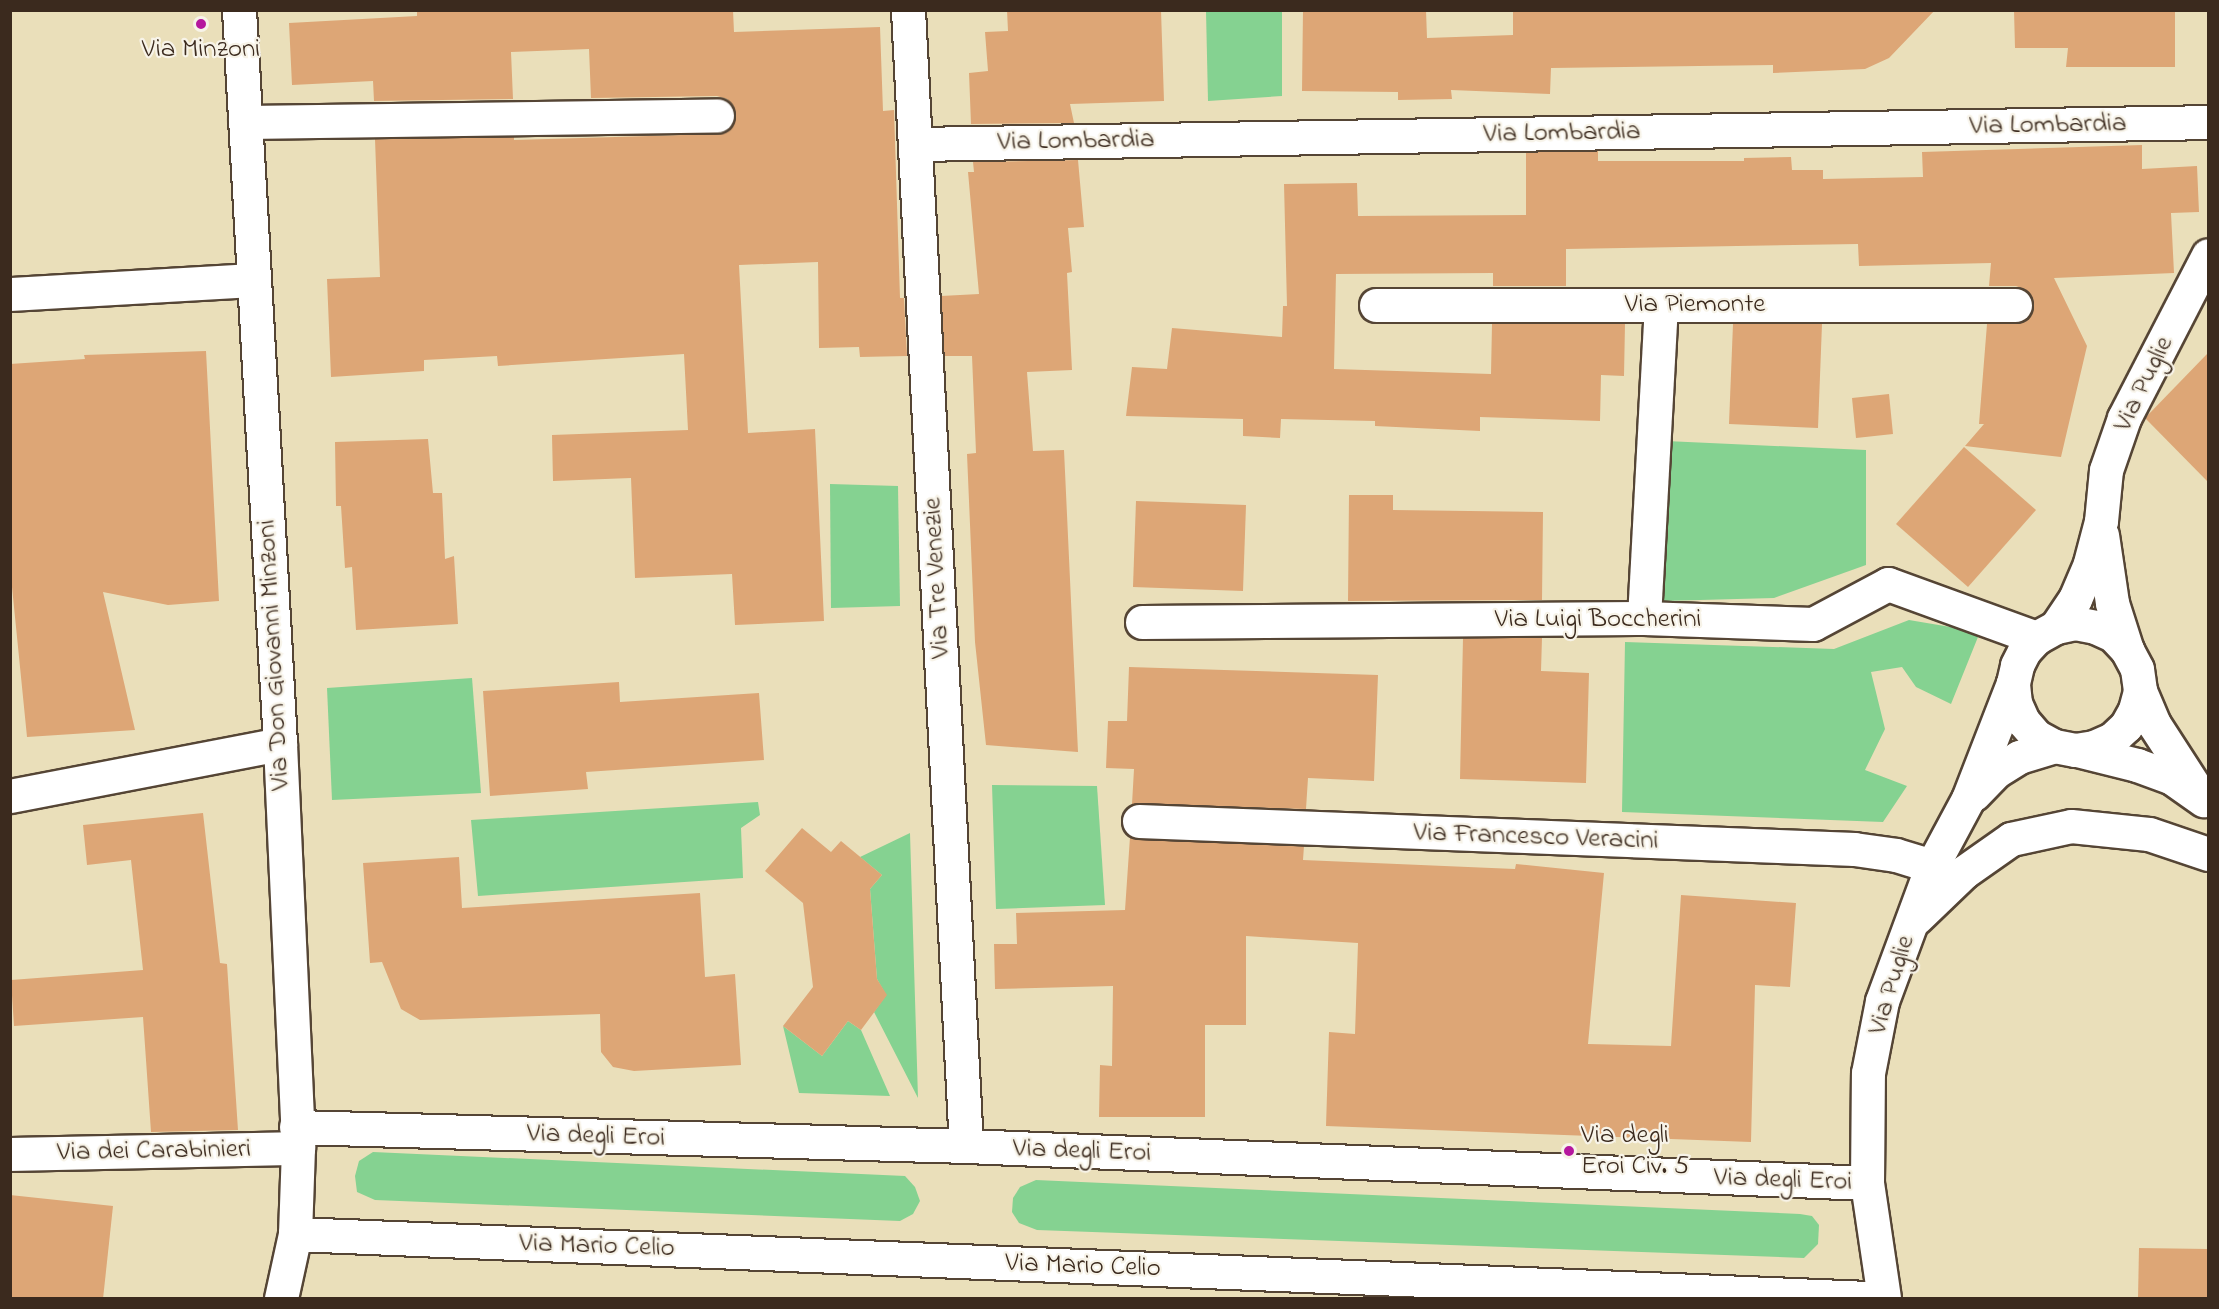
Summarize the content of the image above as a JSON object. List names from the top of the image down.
{
  "streets": {
    "street": [
      "Via Lombardia",
      "Via Piemonte",
      "Via Puglie",
      "Via Tre Venezie",
      "Via Luigi Boccherini",
      "Via Don Giovanni Minzoni",
      "Via Francesco Veracini",
      "Via degli Eroi",
      "Via dei Carabinieri",
      "Via Mario Celio"
    ]
  },
  "crossings": [
    ["Via Lombardia", "Via Tre Venezie"],
    ["Via Puglie", "Via Luigi Boccherini"],
    ["Via Puglie", "Via Francesco Veracini"],
    ["Via Puglie", "Via degli Eroi"],
    ["Via Tre Venezie", "Via degli Eroi"],
    ["Via Don Giovanni Minzoni", "Via degli Eroi"],
    ["Via Don Giovanni Minzoni", "Via dei Carabinieri"],
    ["Via Don Giovanni Minzoni", "Via Mario Celio"],
    ["Via degli Eroi", "Via dei Carabinieri"]
  ],
  "places": ["Via Minzoni", "Via degli Eroi Civ. 5"]
}
